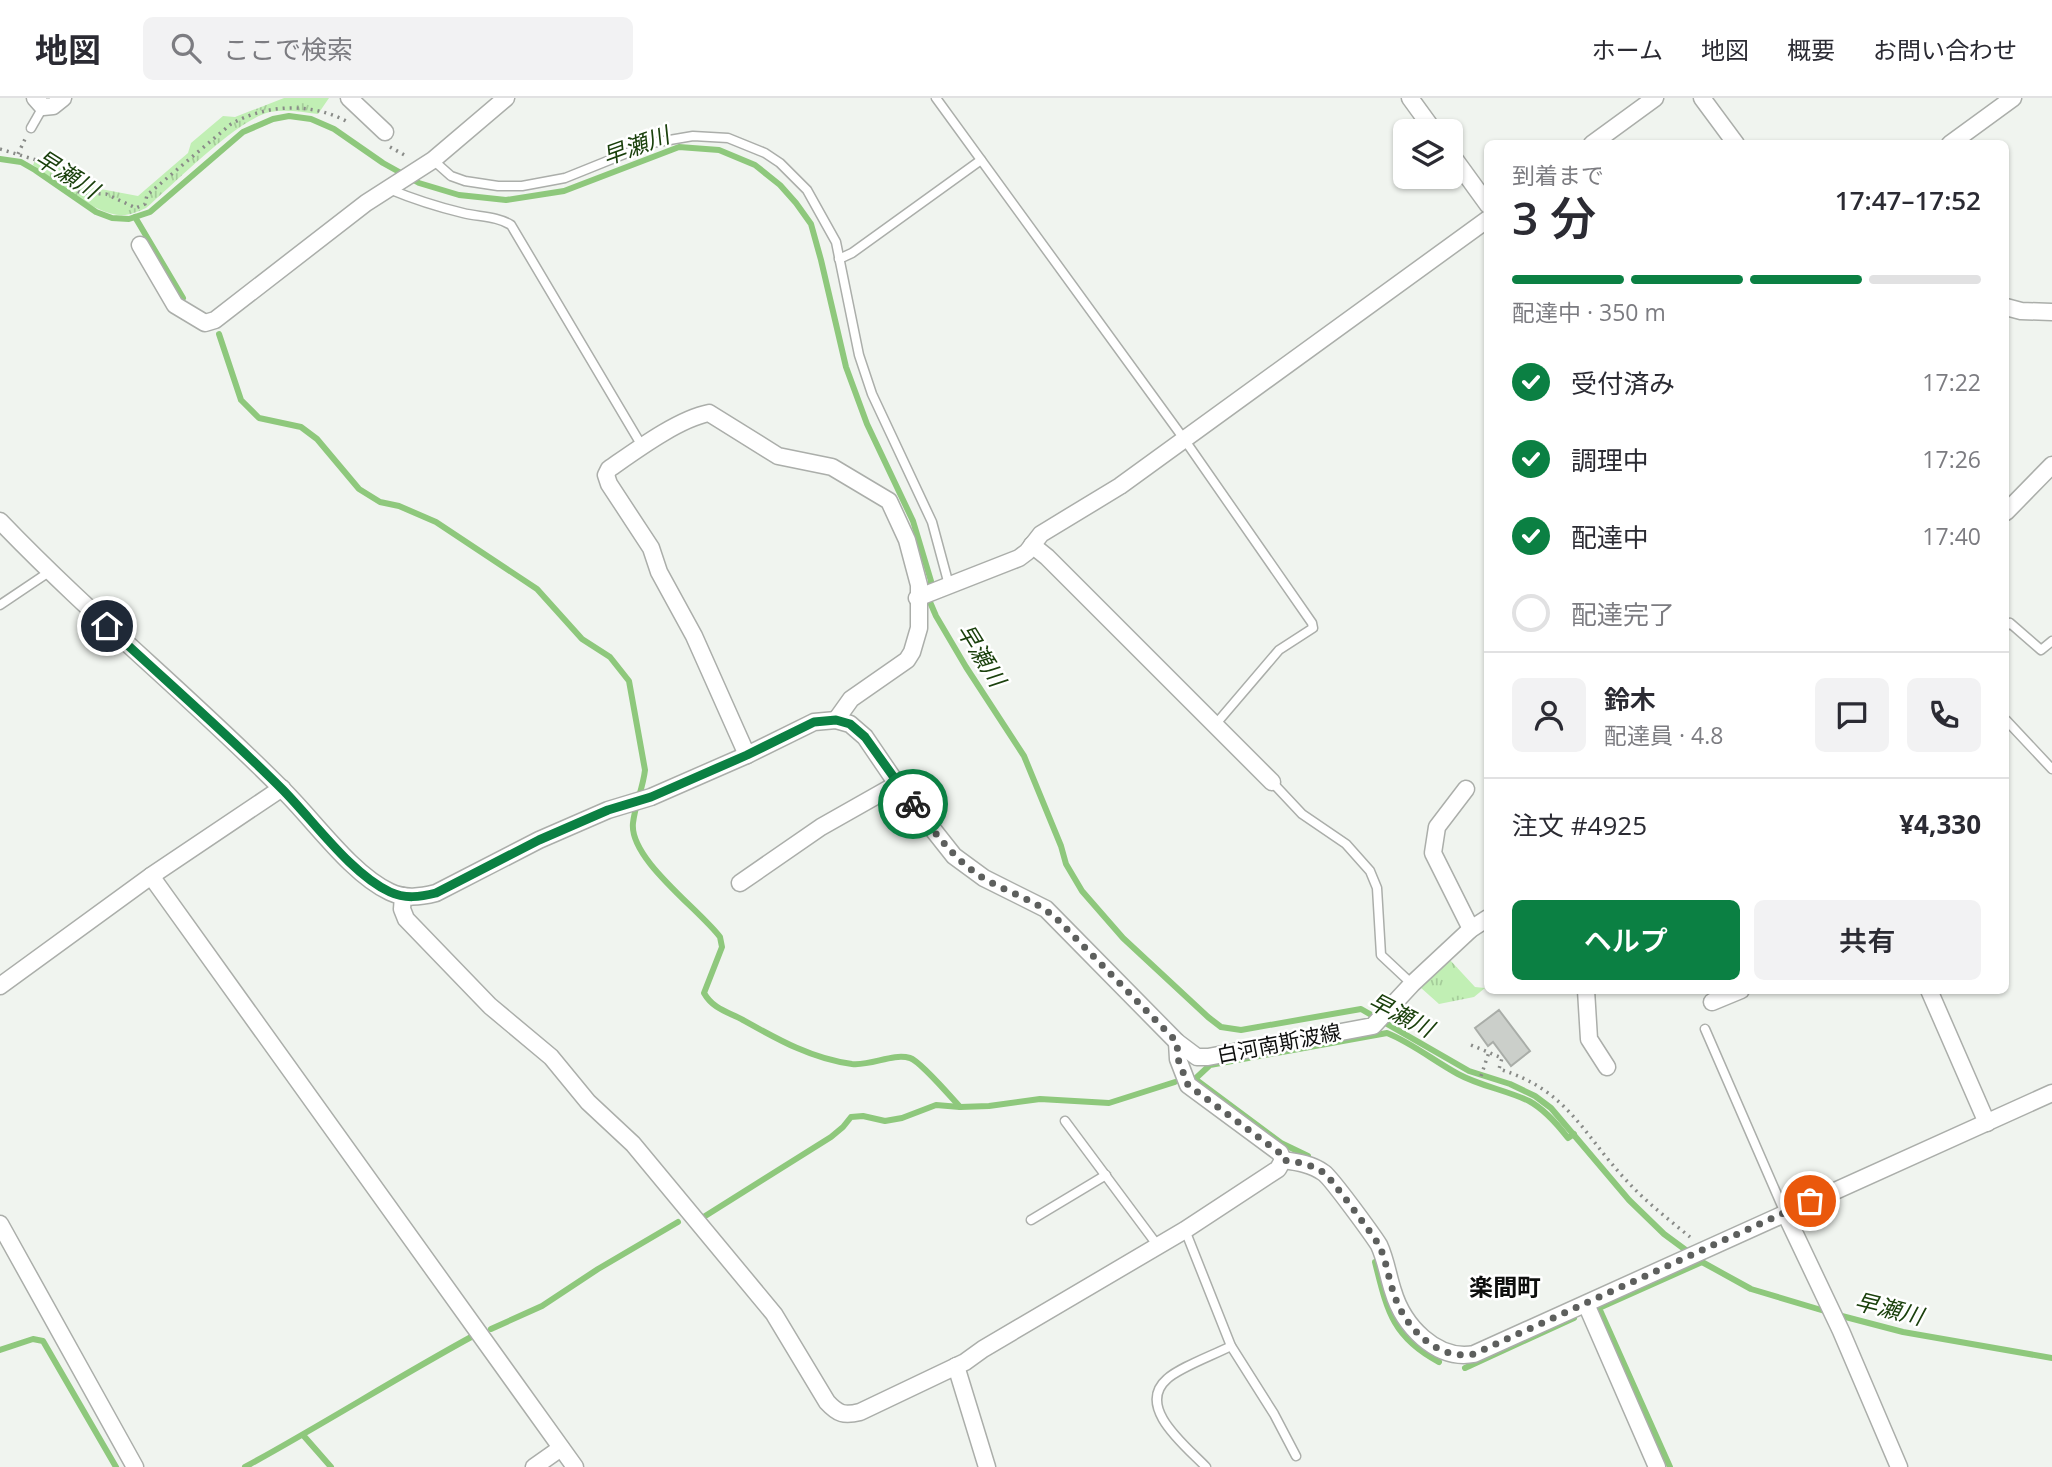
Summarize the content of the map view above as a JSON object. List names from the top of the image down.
{
  "streets": {
    "street": ["白河南斯波線"]
  },
  "districts": ["楽間町"],
  "water": ["早瀬川"],
  "page": {
    "header": "地図",
    "search": "ここで検索",
    "nav": [
      "ホーム",
      "地図",
      "概要",
      "お問い合わせ"
    ],
    "heading": ["3 分", "到着まで", "17:47–17:52"],
    "panel": [
      "鈴木",
      "配達員 · 4.8",
      "注文 #4925",
      "¥4,330"
    ],
    "bar": "配達中 · 350 m",
    "list": [
      ["受付済み", "17:22"],
      ["調理中", "17:26"],
      ["配達中", "17:40"],
      "配達完了"
    ],
    "buttons": ["ヘルプ", "共有"]
  }
}
